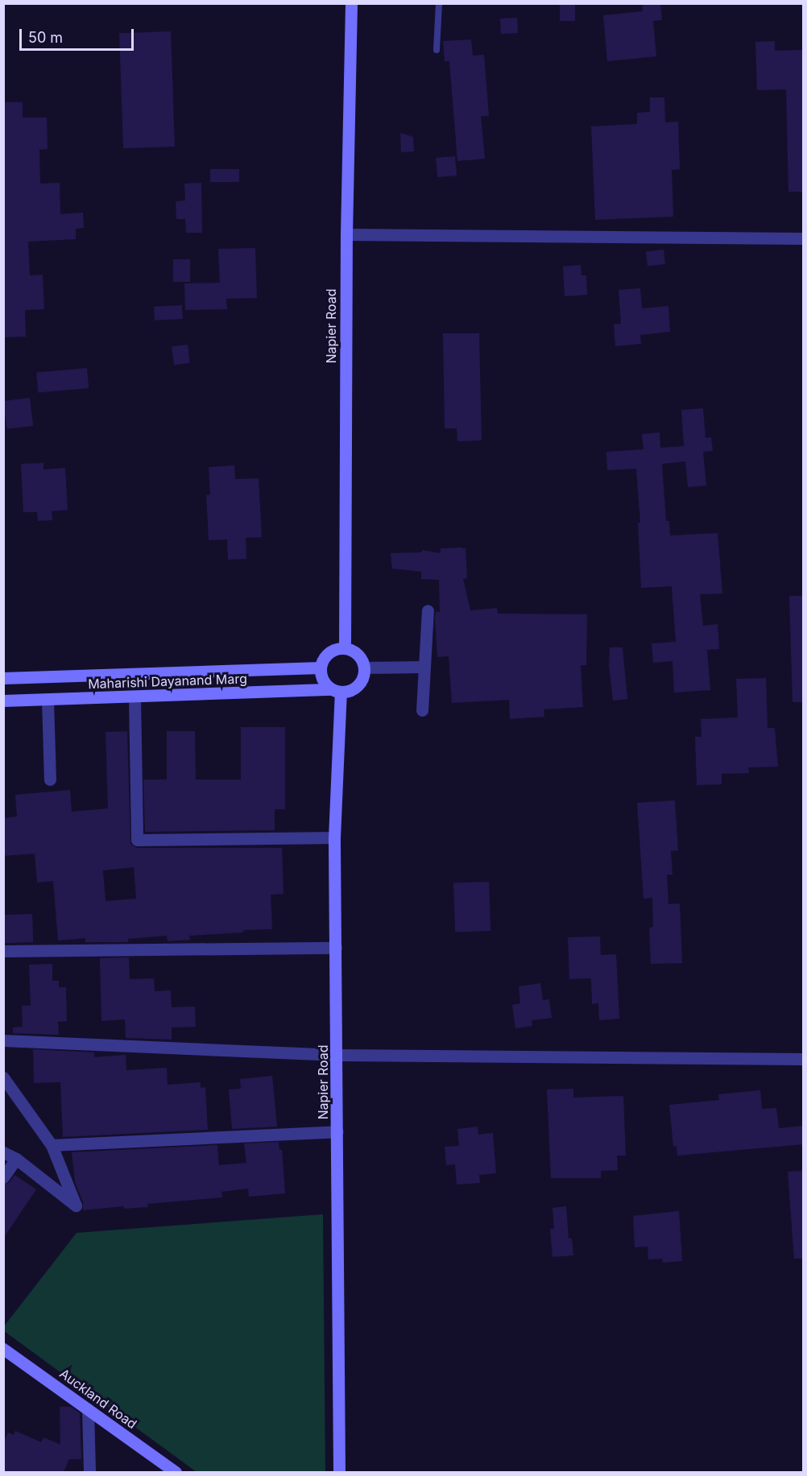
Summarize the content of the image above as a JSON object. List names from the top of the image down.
{
  "streets": {
    "street": ["Napier Road", "Maharishi Dayanand Marg", "Auckland Road"]
  },
  "crossings": [
    ["Napier Road", "Maharishi Dayanand Marg"]
  ],
  "scale_bar": "50 m"
}
